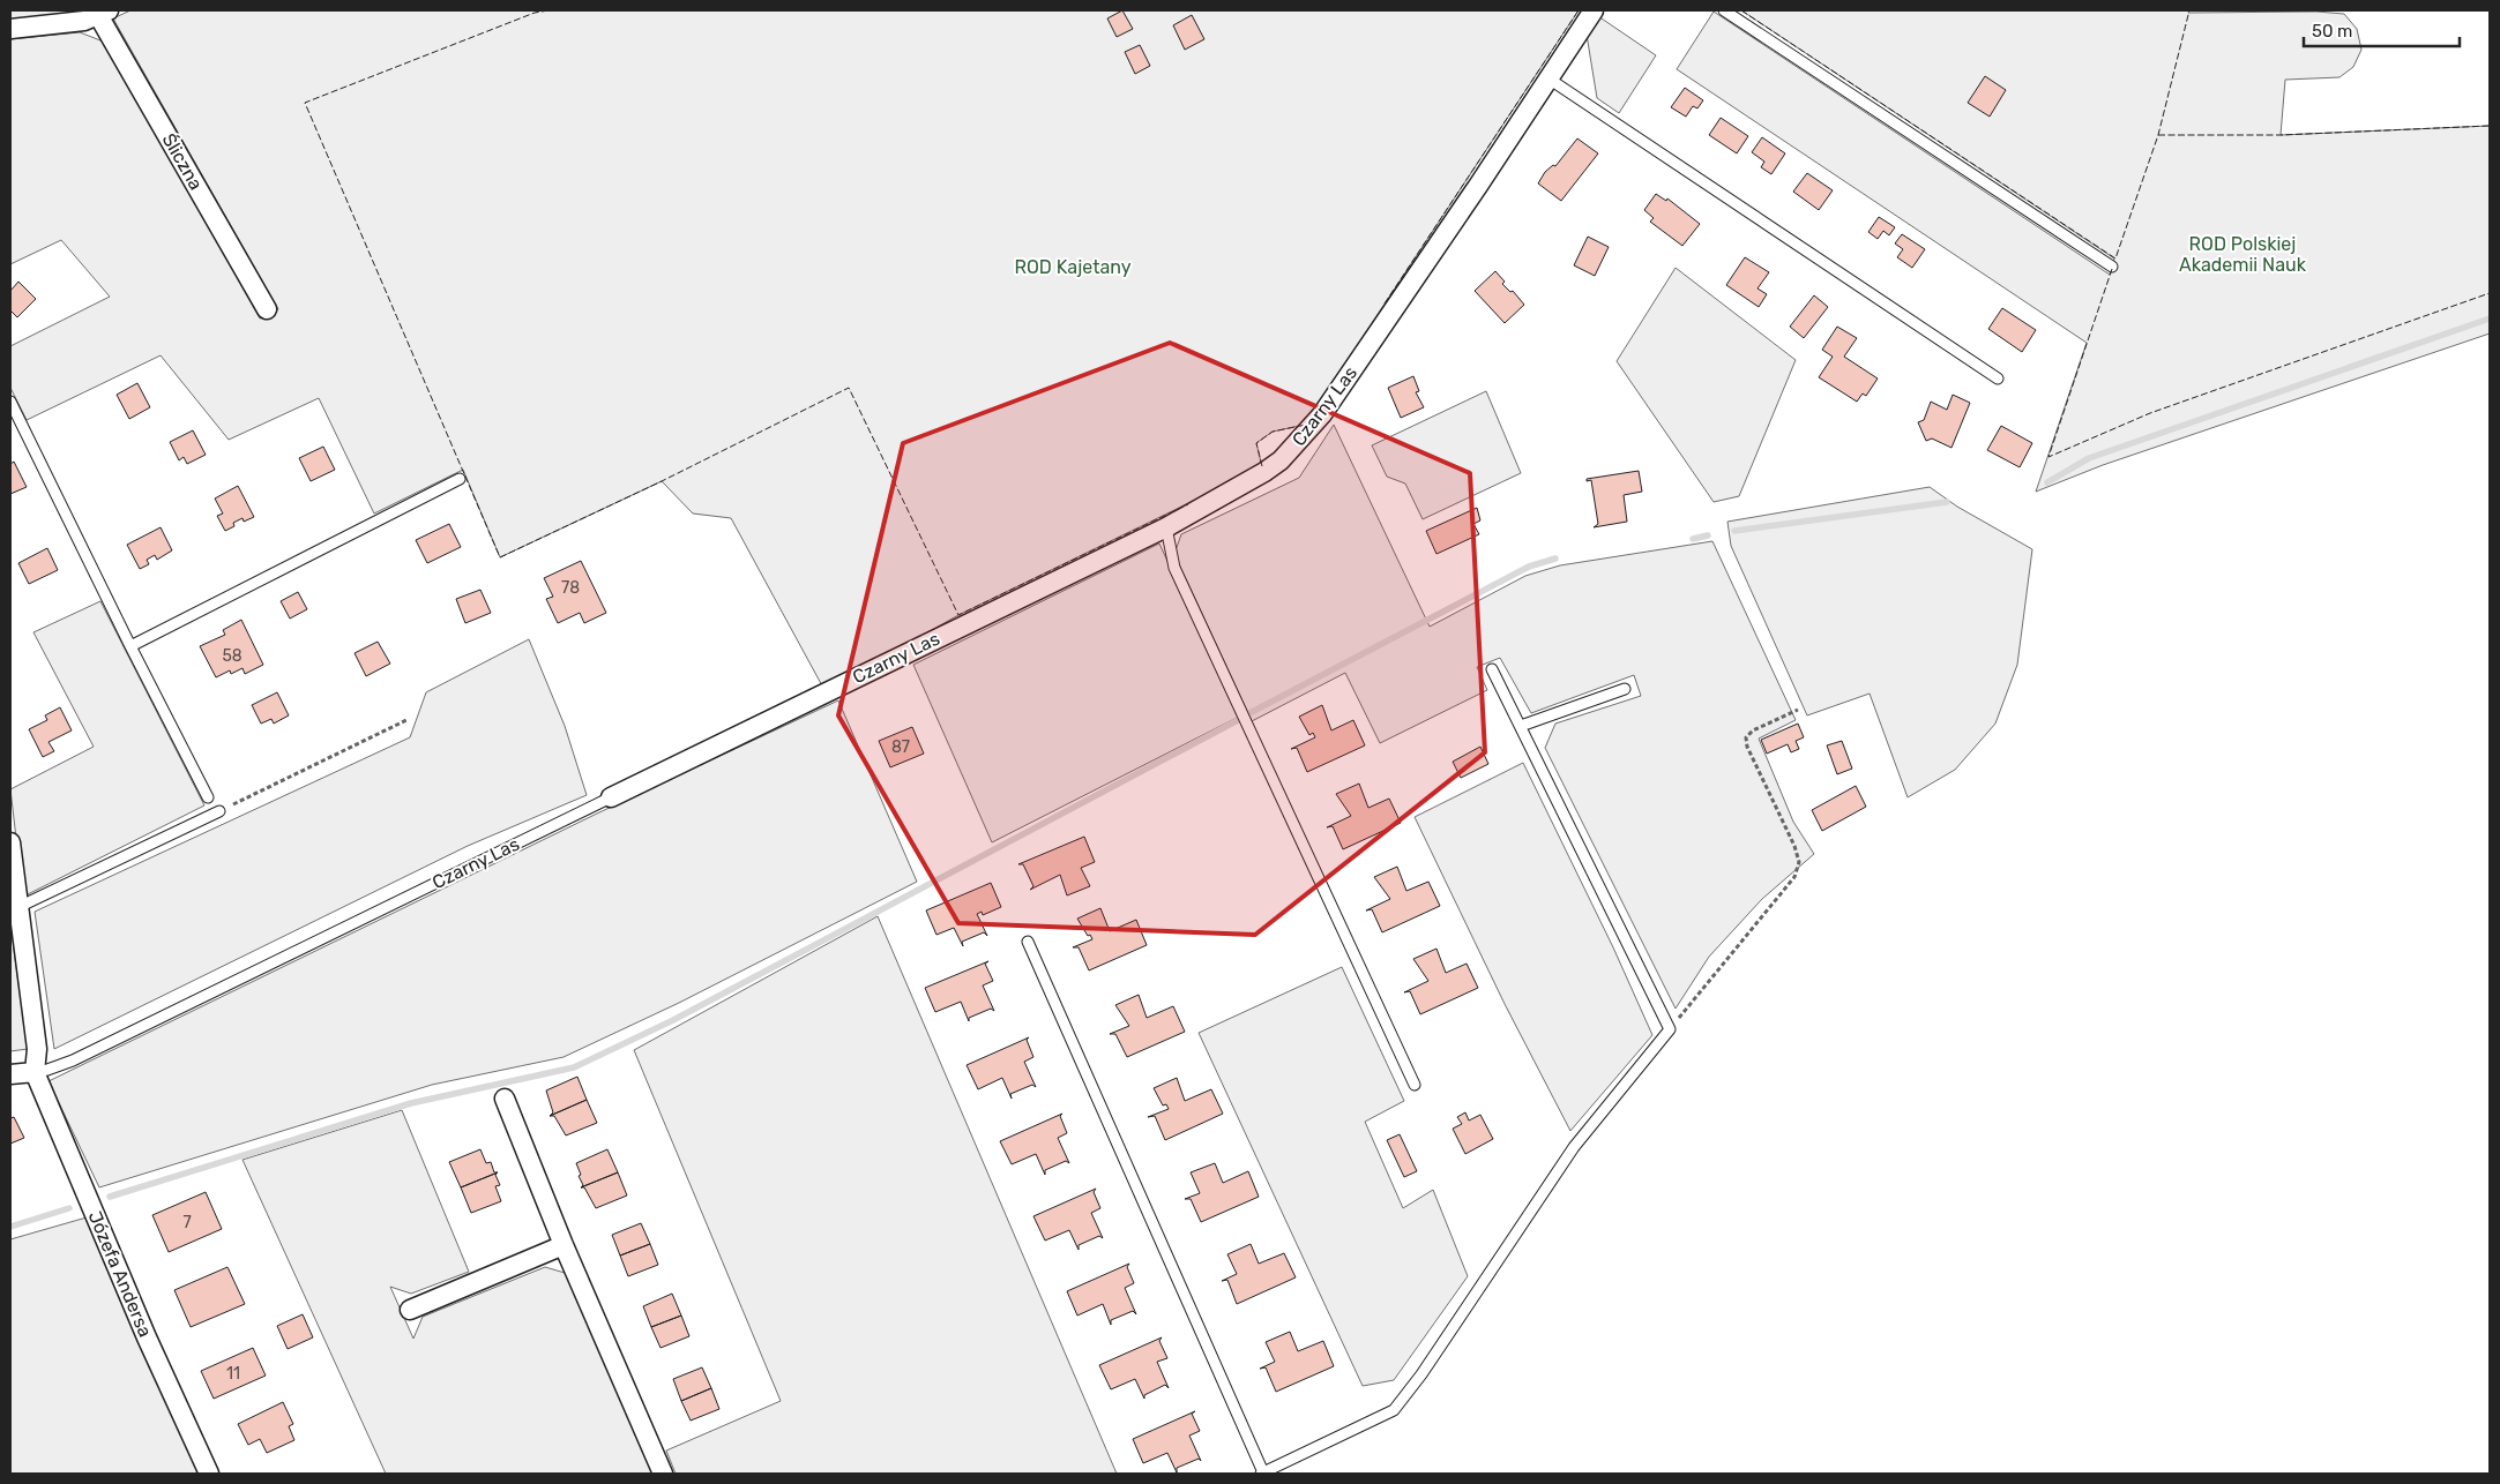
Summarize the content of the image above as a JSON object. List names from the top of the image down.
{
  "streets": {
    "street": ["Śliczna", "Czarny Las", "Józefa Andersa"]
  },
  "crossings": [
    ["Czarny Las", "Józefa Andersa"]
  ],
  "parks": ["ROD Polskiej Akademii Nauk", "ROD Kajetany"],
  "house_numbers": [
    "78",
    "58",
    "87",
    "7",
    "11"
  ],
  "scale_bar": "50 m"
}
